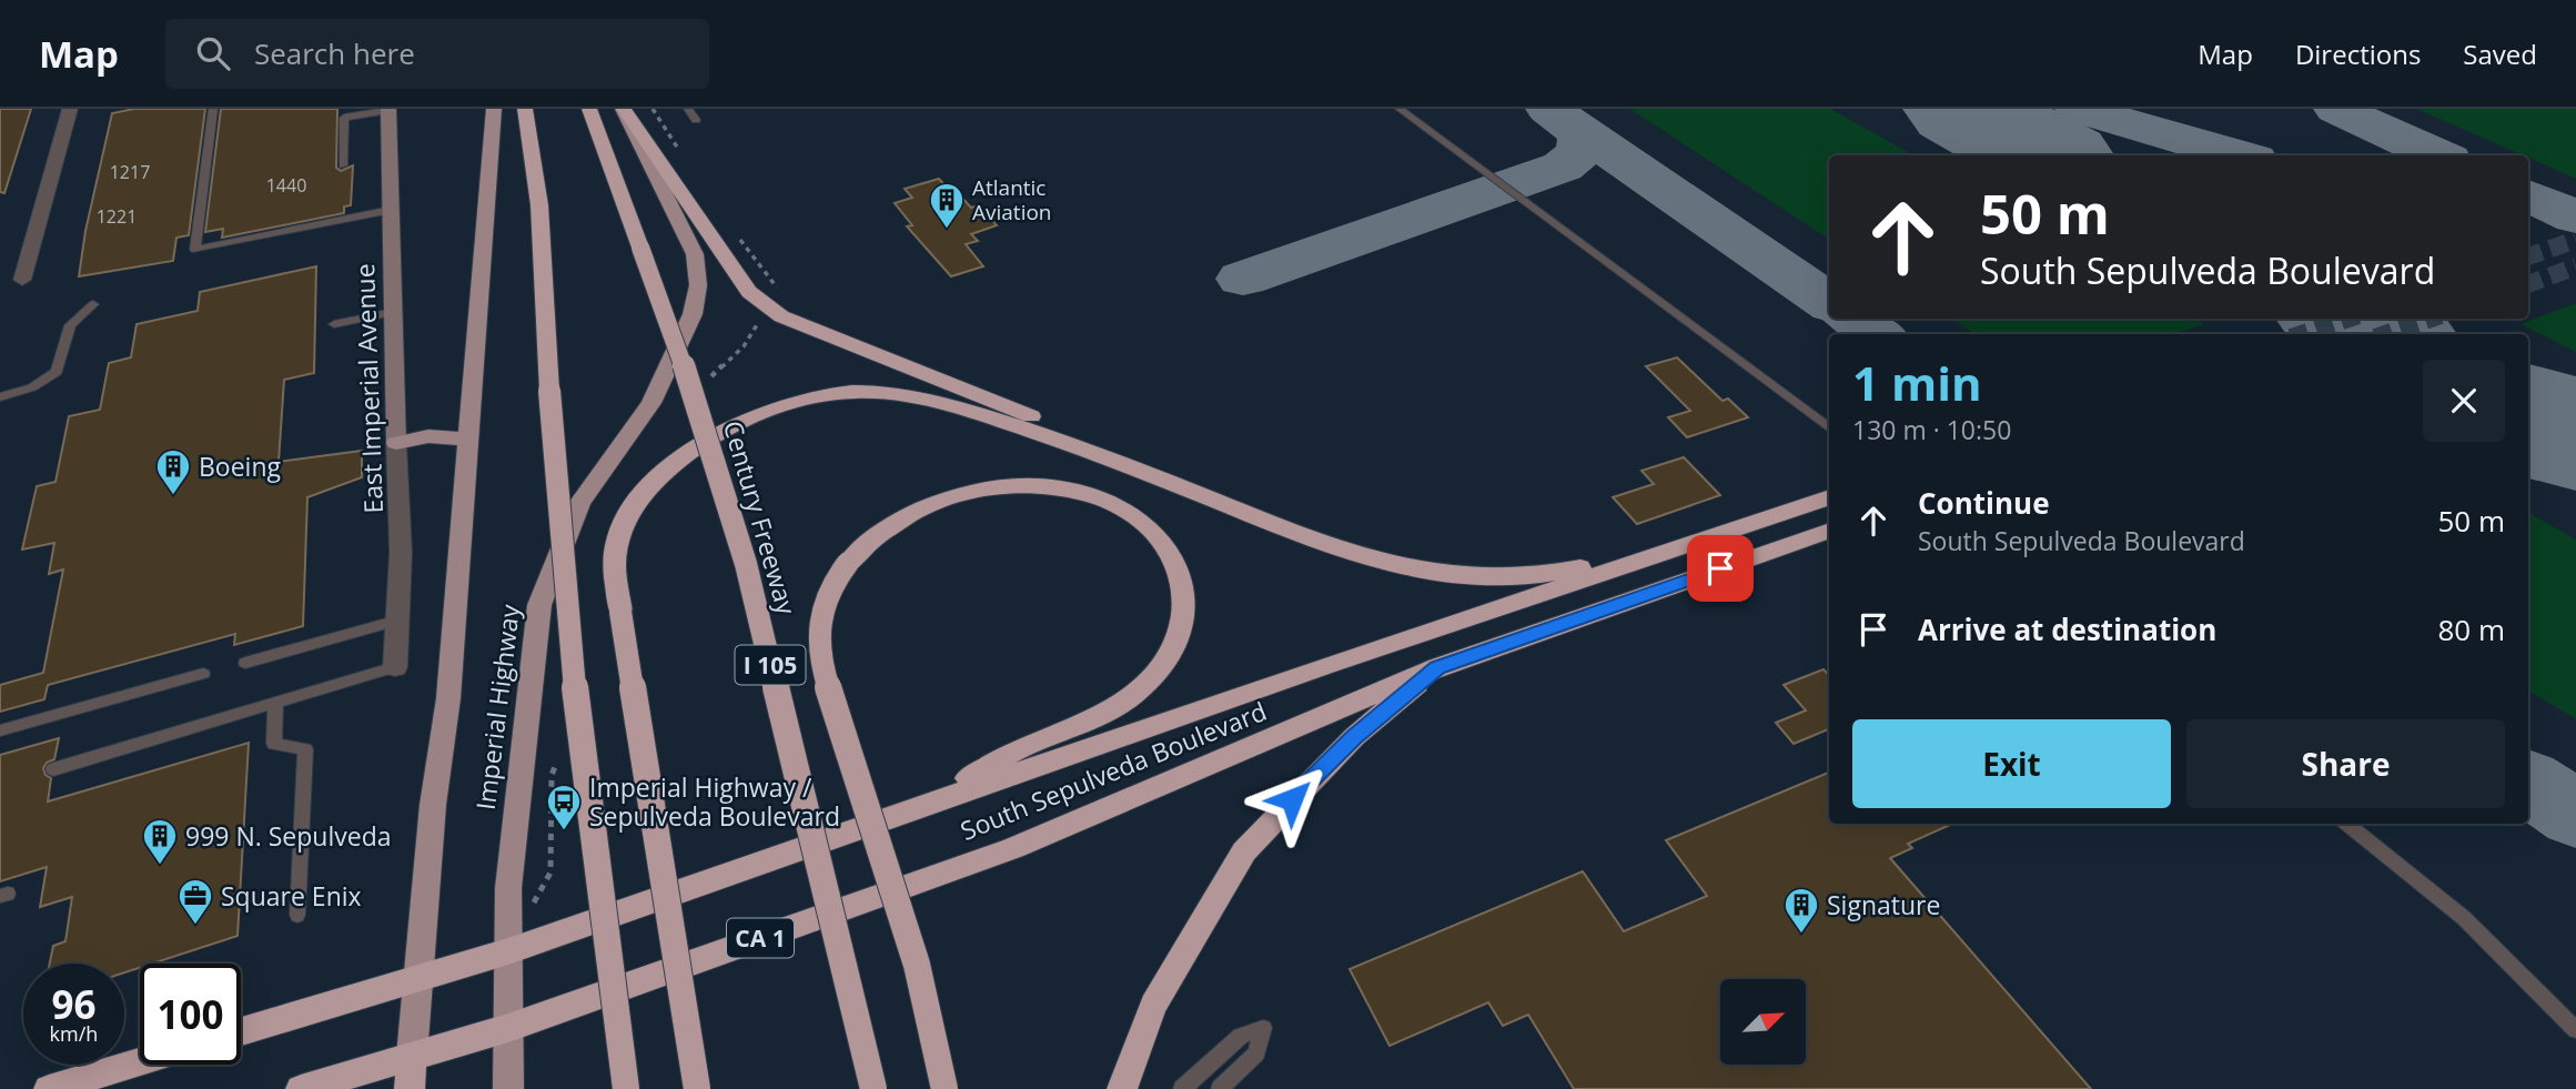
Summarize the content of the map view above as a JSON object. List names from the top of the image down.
{
  "streets": {
    "highway": [
      "Century Freeway",
      "I 105",
      "Imperial Highway",
      "South Sepulveda Boulevard",
      "CA 1"
    ],
    "street": ["East Imperial Avenue"]
  },
  "crossings": [
    ["Imperial Highway", "South Sepulveda Boulevard"],
    ["Imperial Highway", "CA 1"],
    ["South Sepulveda Boulevard", "CA 1"]
  ],
  "places": {
    "building": [
      "Atlantic Aviation",
      "Boeing",
      "999 N. Sepulveda",
      "Signature"
    ],
    "bus stop": ["Imperial Highway / Sepulveda Boulevard"],
    "office": ["Square Enix"]
  },
  "house_numbers": ["1217", "1440", "1221"],
  "north": "top right",
  "page": {
    "header": "Map",
    "search": "Search here",
    "nav": ["Map", "Directions", "Saved"],
    "turn": ["50 m", "South Sepulveda Boulevard"],
    "heading": ["1 min", "130 m · 10:50"],
    "list": [
      {
        "name": "Continue",
        "note": "South Sepulveda Boulevard",
        "value": "50 m"
      },
      {
        "name": "Arrive at destination",
        "value": "80 m"
      }
    ],
    "buttons": ["Exit", "Share"],
    "speed": "96 km/h",
    "limit": "100"
  }
}
